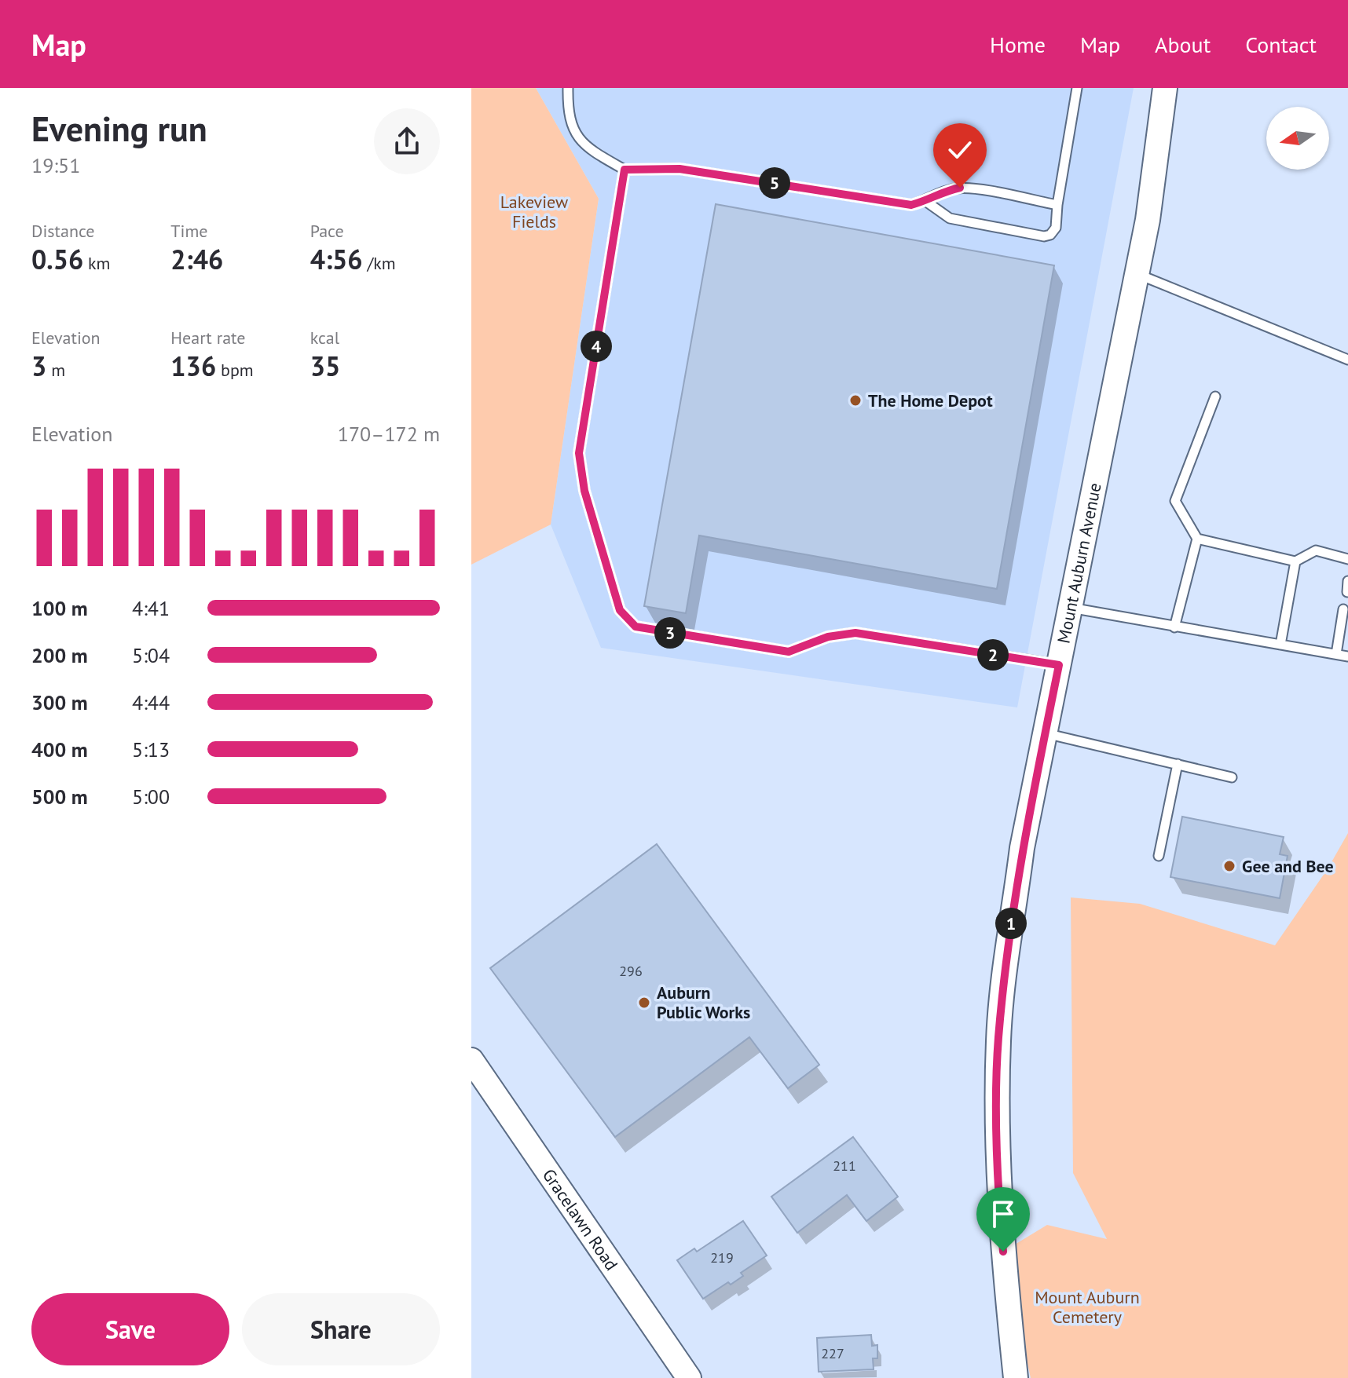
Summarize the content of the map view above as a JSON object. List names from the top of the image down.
{
  "streets": {
    "main road": ["Mount Auburn Avenue", "Gracelawn Road"]
  },
  "parks": ["Lakeview Fields", "Mount Auburn Cemetery"],
  "places": ["The Home Depot", "Gee and Bee", "Auburn Public Works"],
  "house_numbers": [
    "296",
    "211",
    "219",
    "227"
  ],
  "north": "left",
  "page": {
    "header": "Map",
    "nav": [
      "Home",
      "Map",
      "About",
      "Contact"
    ],
    "heading": ["Evening run", "19:51"],
    "pins": [
      "5",
      "4",
      "3",
      "2",
      "1"
    ],
    "stats": [
      ["Distance", "0.56 km"],
      ["Time", "2:46"],
      ["Pace", "4:56 /km"],
      ["Elevation", "3 m"],
      ["Heart rate", "136 bpm"],
      ["kcal", "35"]
    ],
    "chart": ["Elevation", "170–172 m"],
    "list": [
      {
        "name": "100 m",
        "note": "4:41"
      },
      {
        "name": "200 m",
        "note": "5:04"
      },
      {
        "name": "300 m",
        "note": "4:44"
      },
      {
        "name": "400 m",
        "note": "5:13"
      },
      {
        "name": "500 m",
        "note": "5:00"
      }
    ],
    "buttons": ["Save", "Share"]
  }
}
